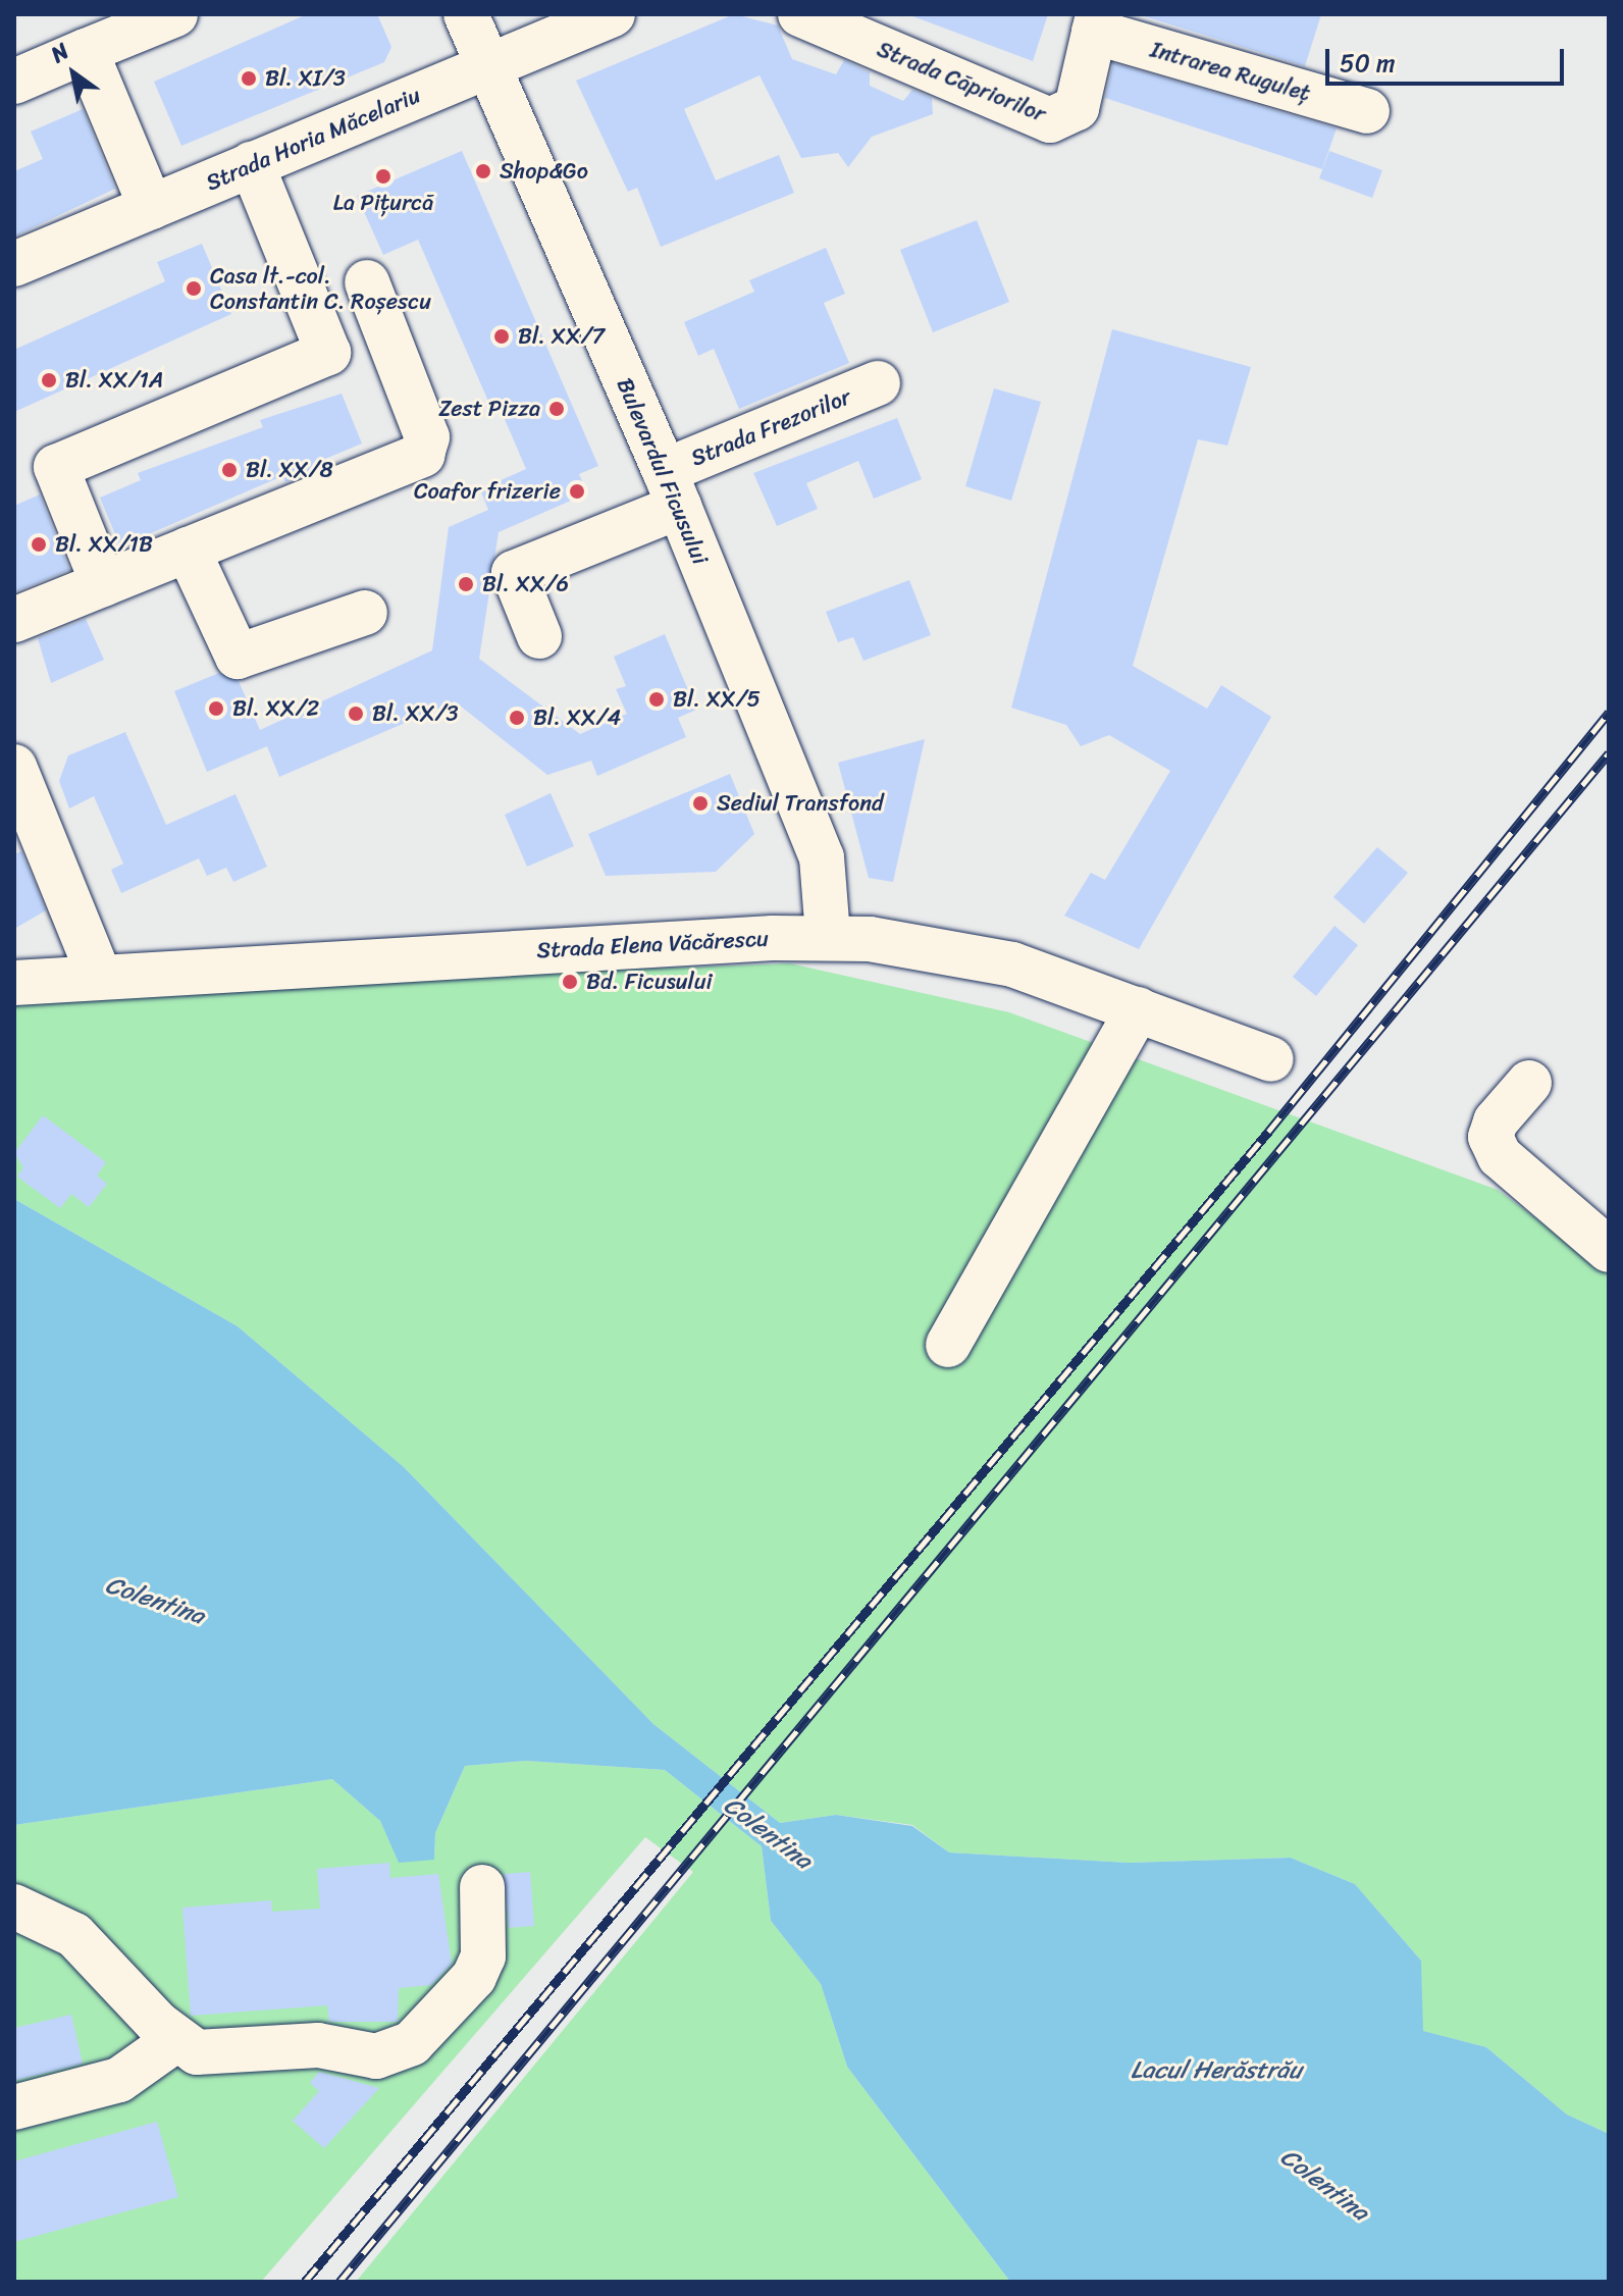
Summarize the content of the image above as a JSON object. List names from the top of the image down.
{
  "streets": {
    "street": [
      "Intrarea Ruguleț",
      "Strada Căpriorilor",
      "Strada Horia Măcelariu",
      "Strada Frezorilor",
      "Bulevardul Ficusului",
      "Strada Elena Văcărescu"
    ]
  },
  "crossings": [
    ["Intrarea Ruguleț", "Strada Căpriorilor"],
    ["Strada Horia Măcelariu", "Bulevardul Ficusului"],
    ["Strada Frezorilor", "Bulevardul Ficusului"],
    ["Bulevardul Ficusului", "Strada Elena Văcărescu"]
  ],
  "water": ["Colentina", "Lacul Herăstrău"],
  "places": [
    "Bl. XI/3",
    "Shop&Go",
    "La Pițurcă",
    "Casa lt.-col. Constantin C. Roșescu",
    "Bl. XX/7",
    "Bl. XX/1A",
    "Zest Pizza",
    "Bl. XX/8",
    "Coafor frizerie",
    "Bl. XX/1B",
    "Bl. XX/6",
    "Bl. XX/5",
    "Bl. XX/2",
    "Bl. XX/3",
    "Bl. XX/4",
    "Sediul Transfond",
    "Bd. Ficusului"
  ],
  "scale_bar": "50 m",
  "north": "top left"
}
